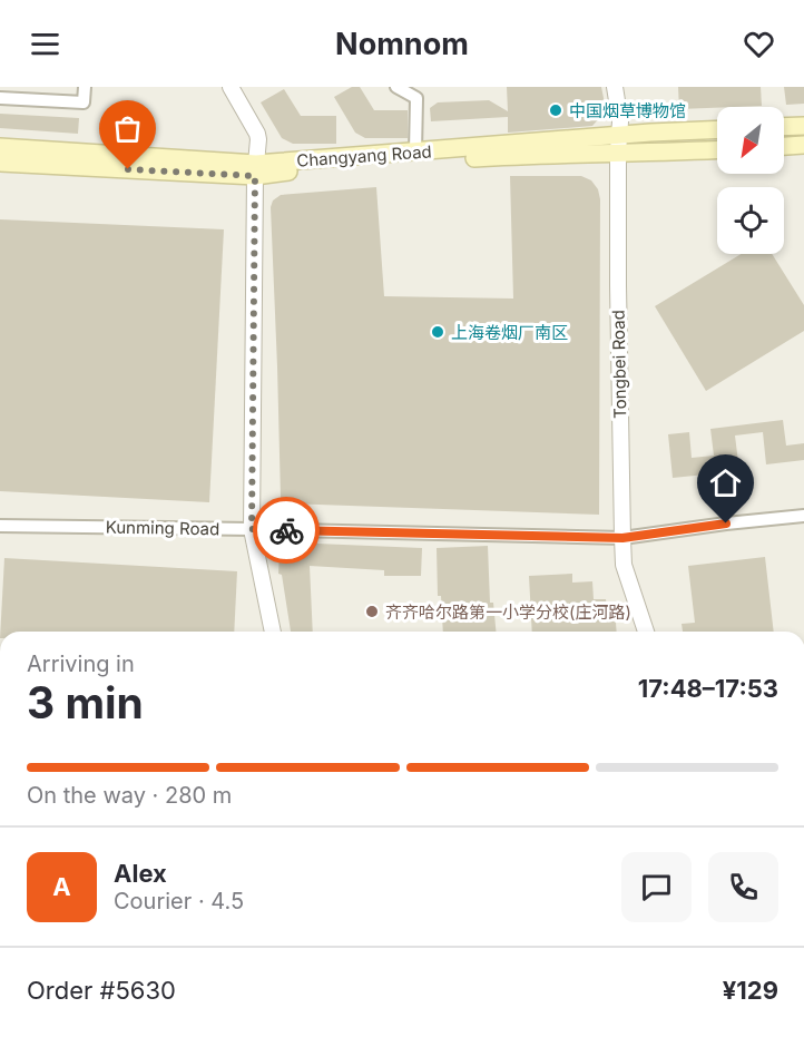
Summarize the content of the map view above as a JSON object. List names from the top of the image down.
{
  "streets": {
    "main road": ["Changyang Road"],
    "street": ["Tongbei Road", "Kunming Road"]
  },
  "crossings": [
    ["Changyang Road", "Tongbei Road"],
    ["Tongbei Road", "Kunming Road"]
  ],
  "places": ["中国烟草博物馆", "上海卷烟厂南区", "齐齐哈尔路第一小学分校(庄河路)"],
  "north": "bottom left",
  "page": {
    "header": "Nomnom",
    "heading": ["3 min", "Arriving in", "17:48–17:53"],
    "panel": [
      "Alex",
      "Courier · 4.5",
      "Order #5630",
      "¥129"
    ],
    "bar": "On the way · 280 m",
    "round": "A"
  }
}
